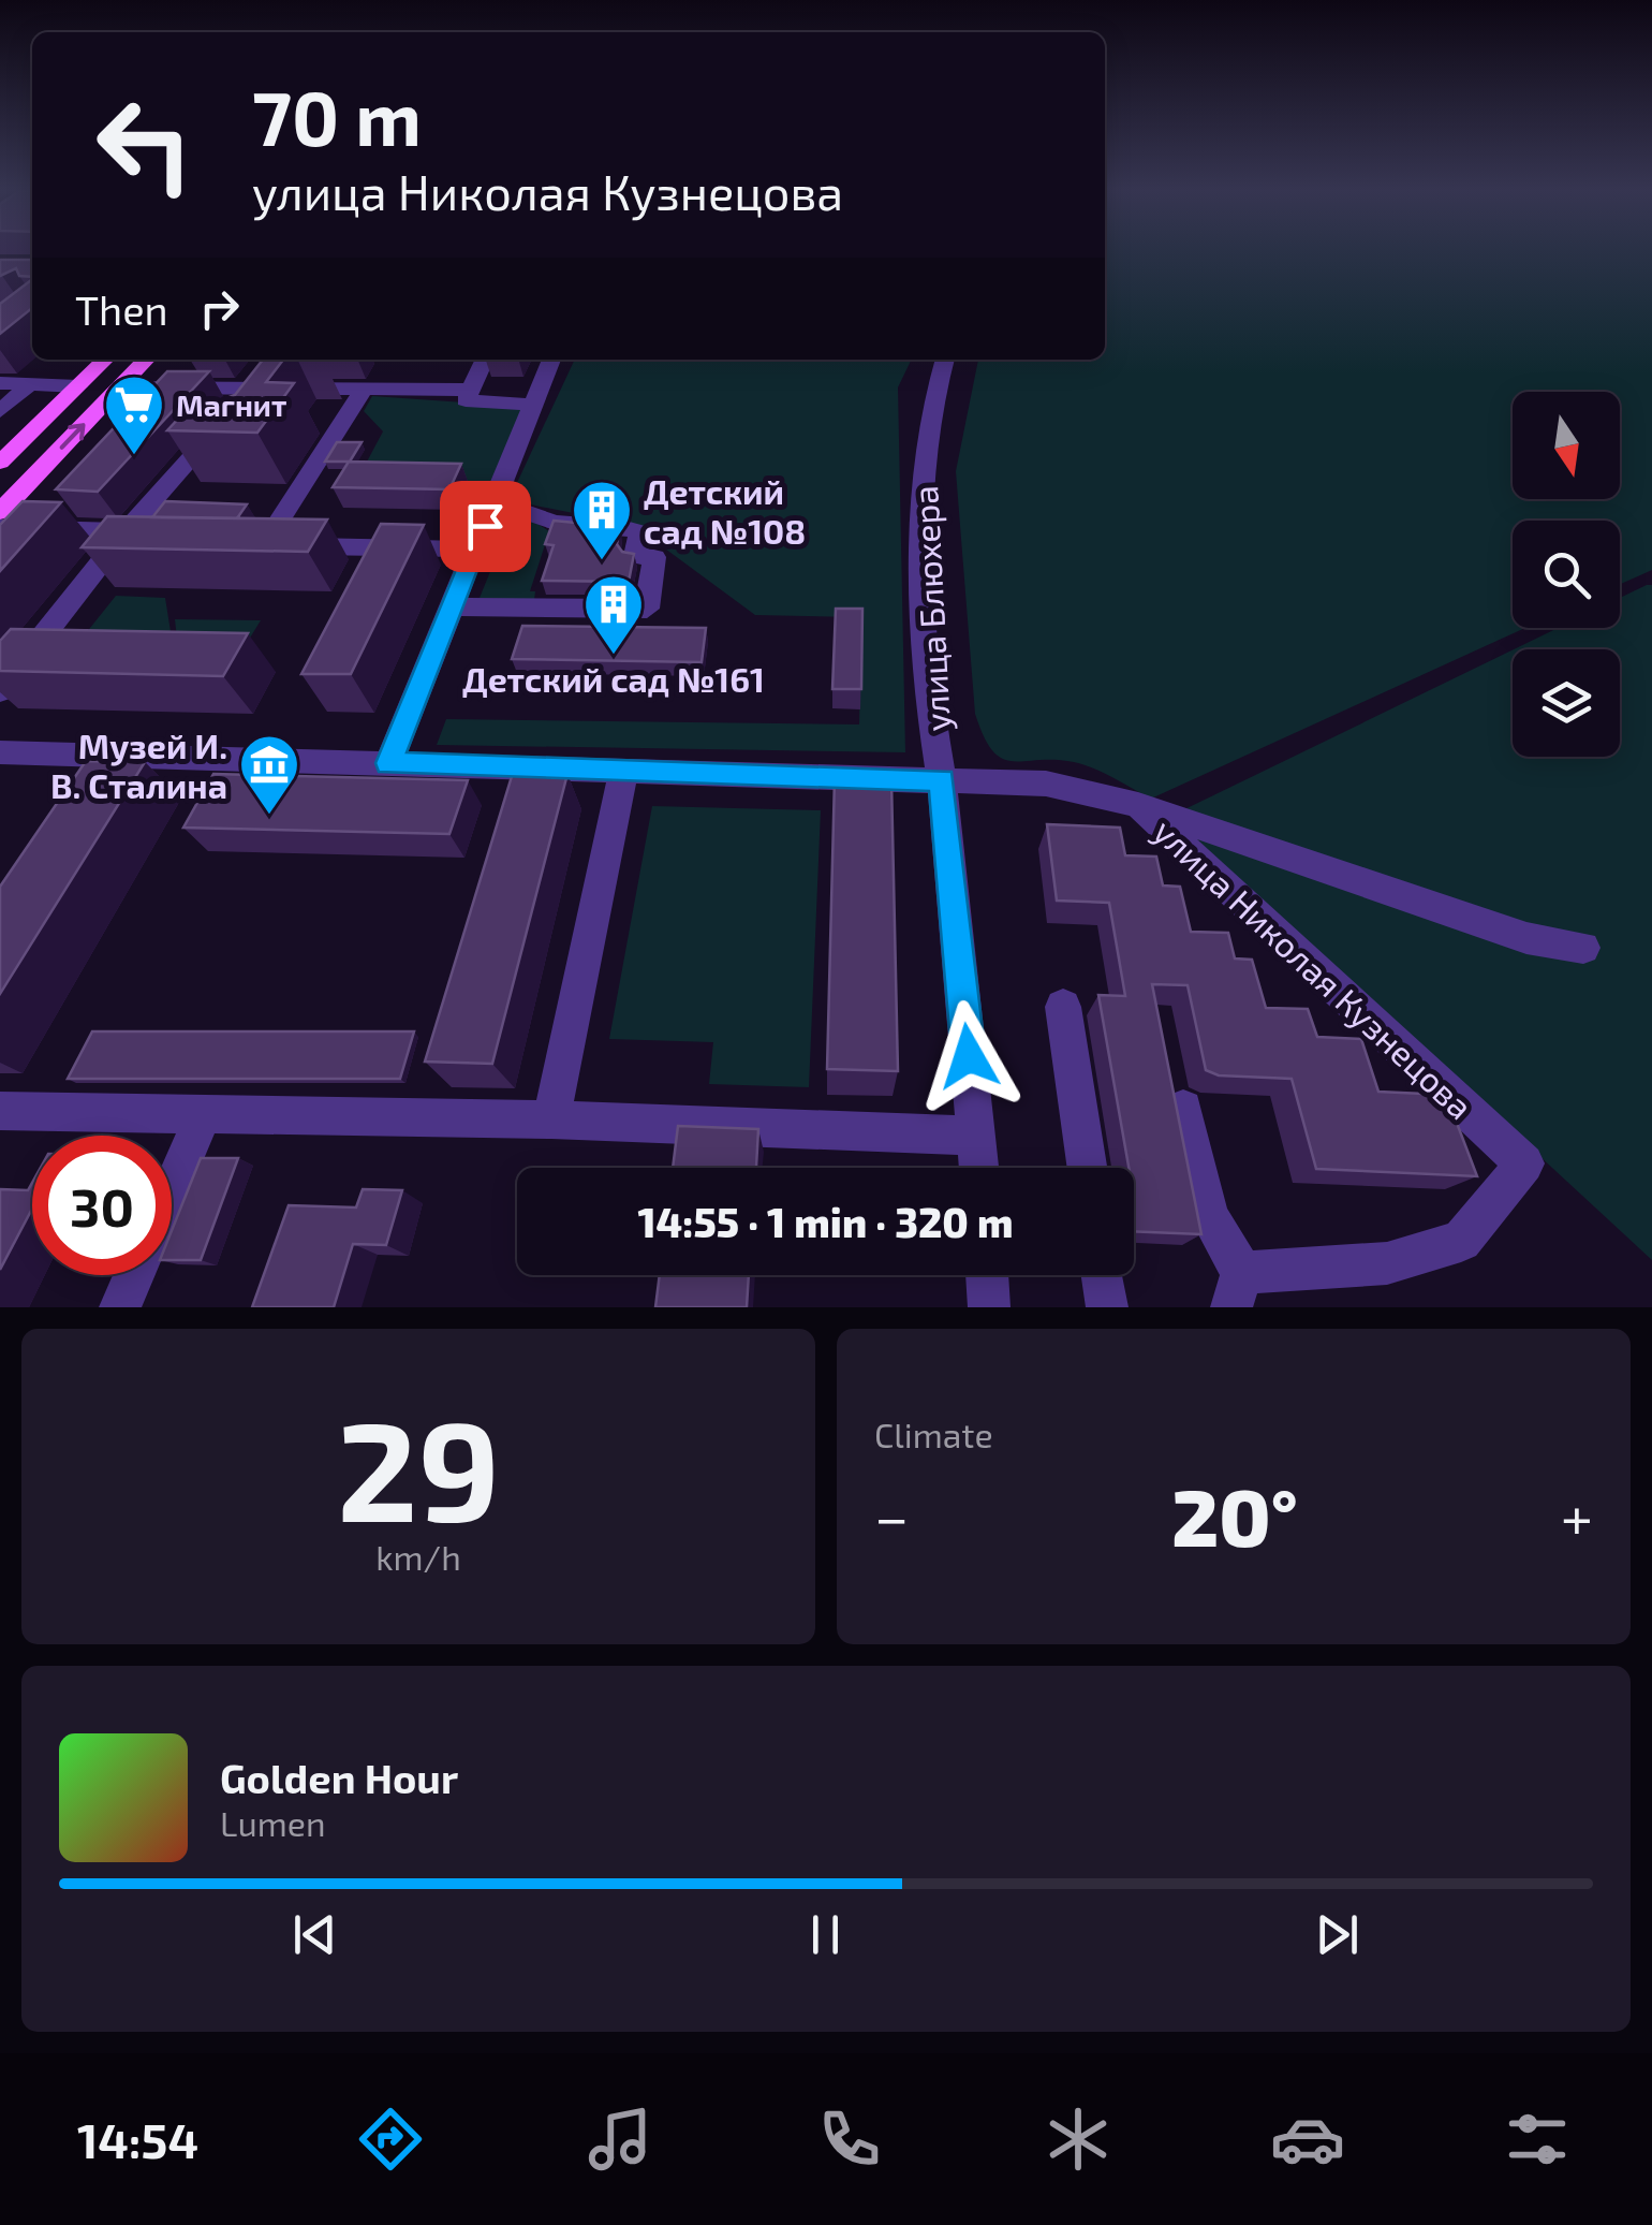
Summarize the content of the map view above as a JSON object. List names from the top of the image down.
{
  "streets": {
    "street": ["улица Блюхера", "улица Николая Кузнецова"]
  },
  "crossings": [
    ["улица Блюхера", "улица Николая Кузнецова"]
  ],
  "places": {
    "supermarket": ["Магнит"],
    "building": ["Детский сад №108", "Детский сад №161"],
    "museum": ["Музей И. В. Сталина"]
  },
  "north": "bottom",
  "page": {
    "turn": ["70 m", "улица Николая Кузнецова"],
    "then": "Then",
    "limit": "30",
    "trip": "14:55 · 1 min · 320 m",
    "tile": [
      ["29", "km/h"],
      "Climate"
    ],
    "heat": ["−", "20°", "+"],
    "song": ["Golden Hour", "Lumen"],
    "tabs": "14:54"
  }
}
